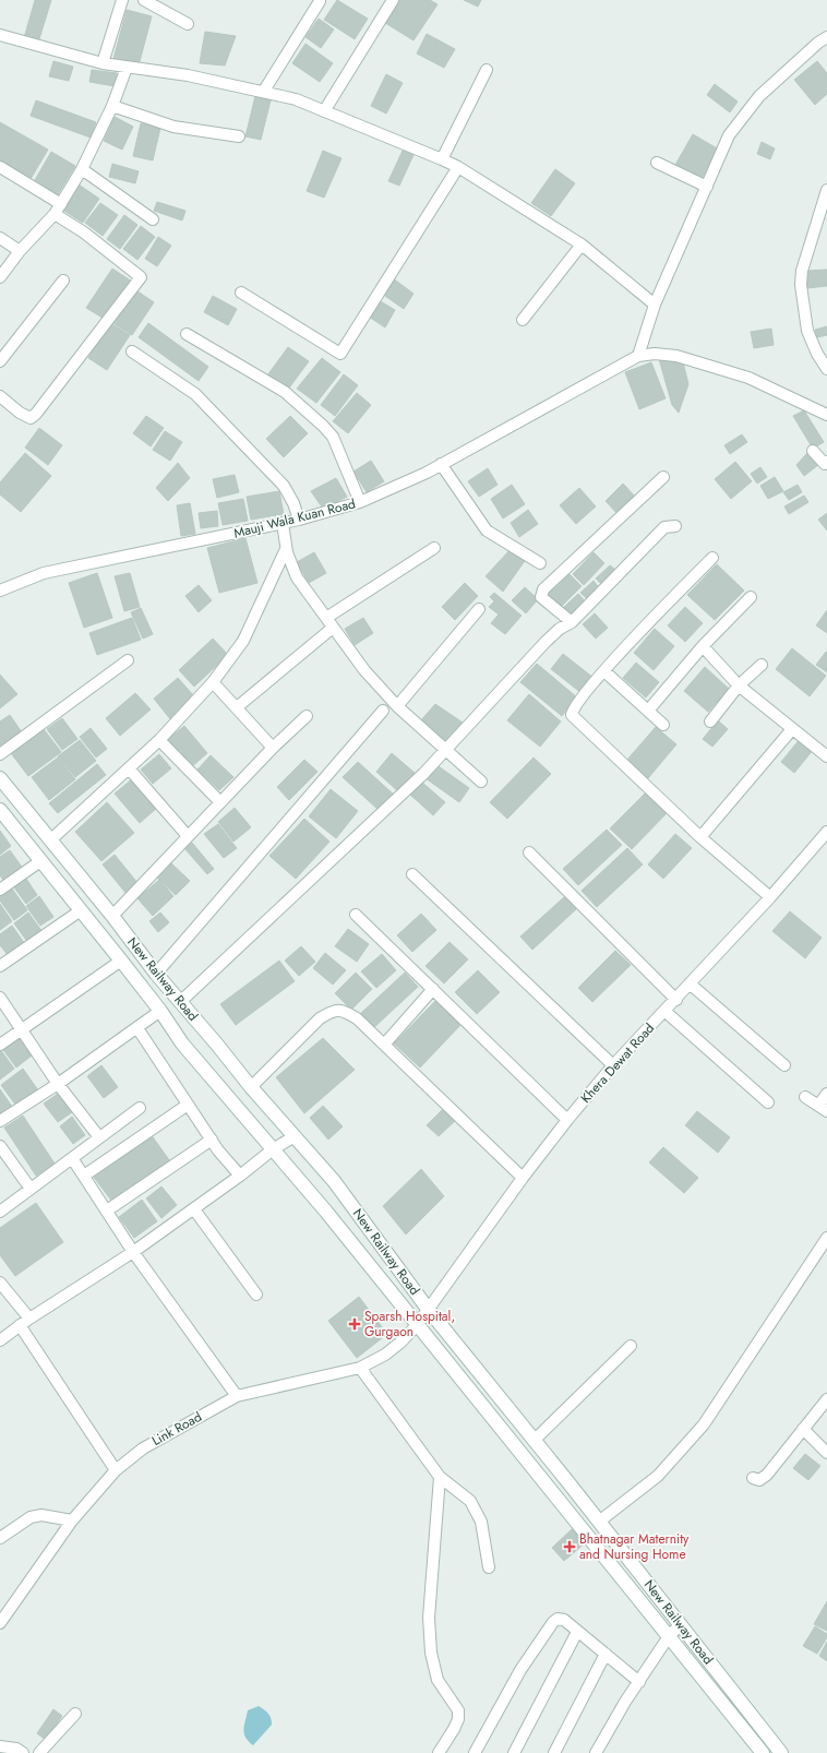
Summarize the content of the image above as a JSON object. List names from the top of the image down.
{
  "streets": {
    "main road": ["New Railway Road"],
    "street": ["Mauji Wala Kuan Road", "Khera Dewat Road", "Link Road"]
  },
  "crossings": [
    ["New Railway Road", "Khera Dewat Road"],
    ["New Railway Road", "Link Road"],
    ["Khera Dewat Road", "Link Road"]
  ],
  "places": {
    "health": ["Sparsh Hospital, Gurgaon", "Bhatnagar Maternity and Nursing Home"]
  }
}
